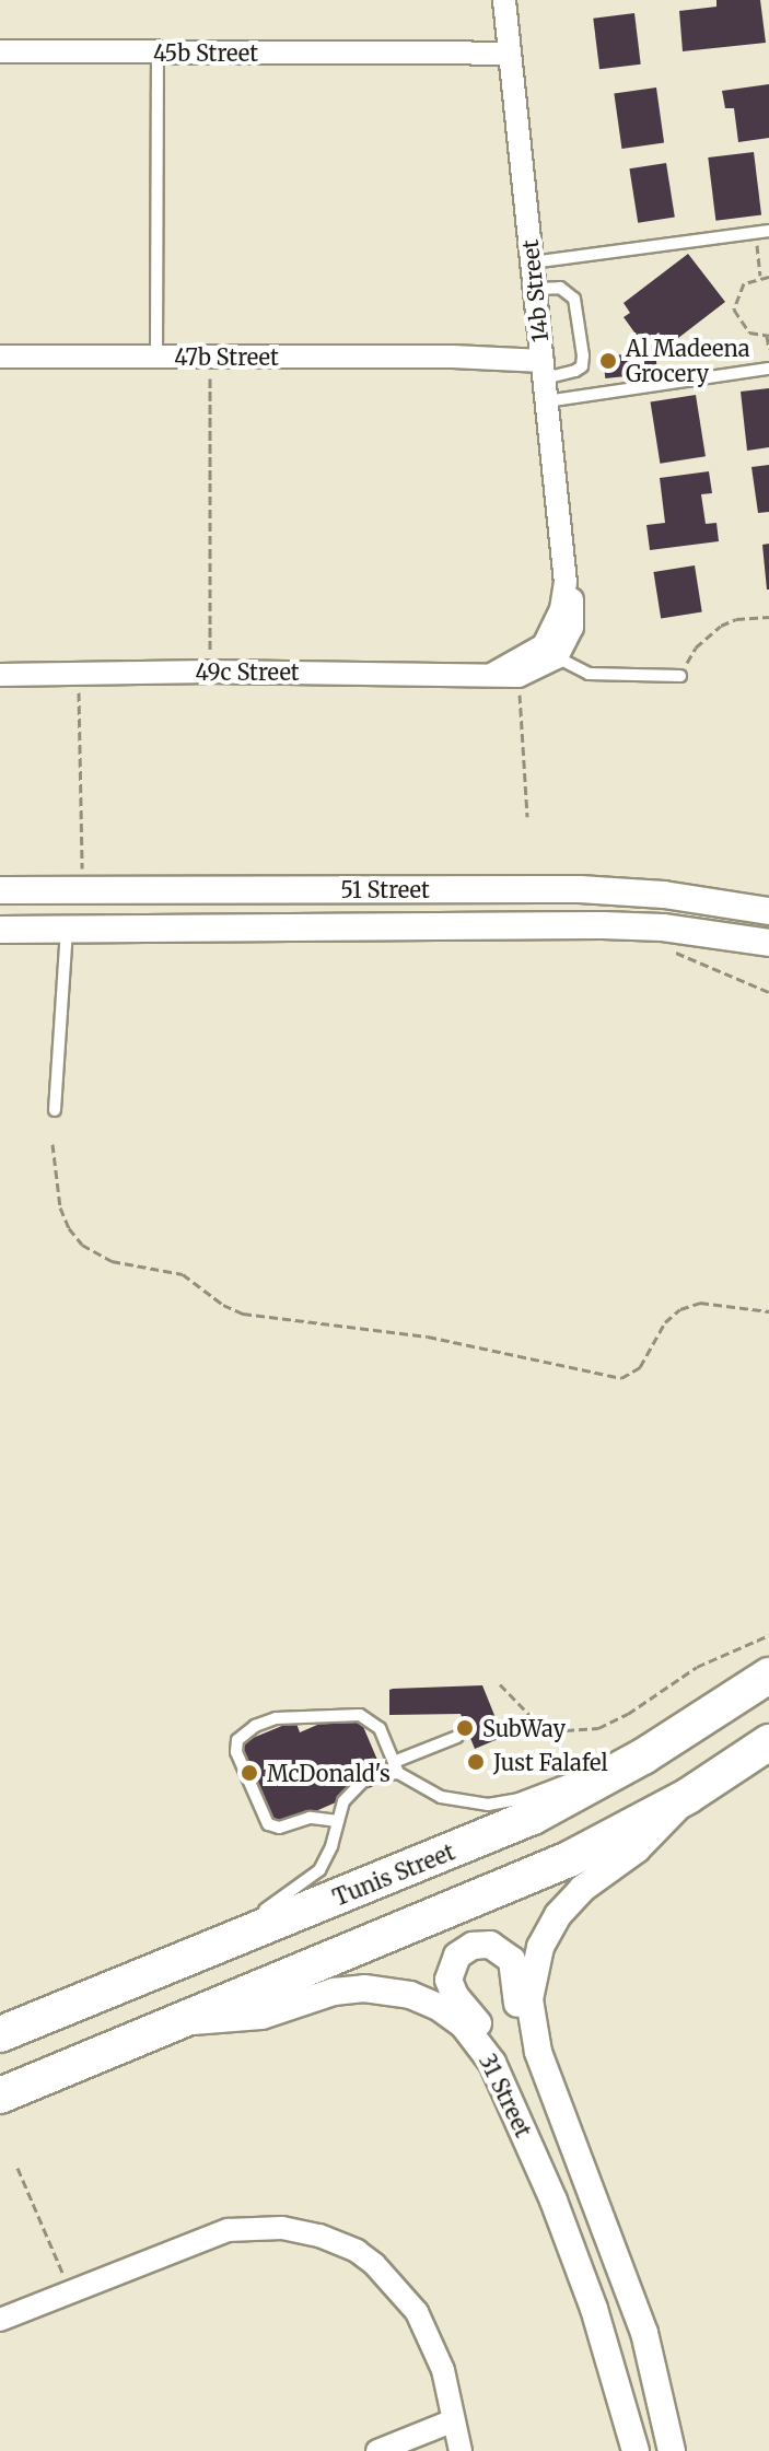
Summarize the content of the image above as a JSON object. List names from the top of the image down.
{
  "streets": {
    "main road": ["Tunis Street"],
    "street": [
      "45b Street",
      "14b Street",
      "47b Street",
      "49c Street",
      "51 Street",
      "31 Street"
    ]
  },
  "crossings": [
    ["45b Street", "14b Street"],
    ["14b Street", "47b Street"],
    ["14b Street", "49c Street"]
  ],
  "places": [
    "Al Madeena Grocery",
    "SubWay",
    "Just Falafel",
    "McDonald's"
  ]
}
